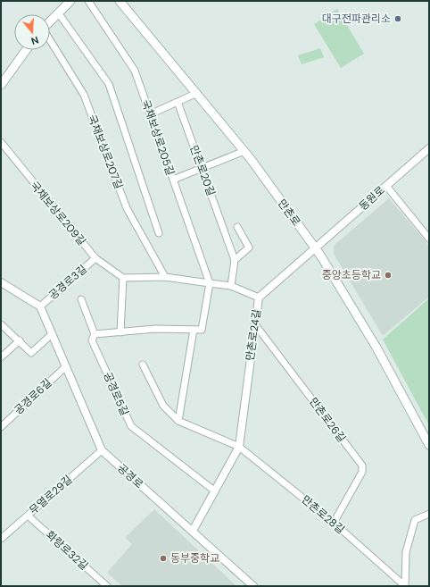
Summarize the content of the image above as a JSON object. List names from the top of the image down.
{
  "streets": {
    "main road": ["만촌로"],
    "street": [
      "국채보상로205길",
      "국채보상로207길",
      "만촌로20길",
      "동원로",
      "국채보상로209길",
      "공경로3길",
      "만촌로24길",
      "공경로5길",
      "공경로6길",
      "만촌로26길",
      "공경로",
      "무열로29길",
      "만촌로28길",
      "화랑로32길"
    ]
  },
  "crossings": [
    ["동원로", "만촌로"],
    ["동원로", "만촌로24길"],
    ["만촌로", "만촌로24길"],
    ["국채보상로209길", "공경로3길"],
    ["공경로3길", "공경로"],
    ["만촌로24길", "공경로5길"],
    ["만촌로24길", "만촌로26길"],
    ["만촌로24길", "공경로"],
    ["만촌로24길", "만촌로28길"],
    ["공경로6길", "공경로"],
    ["만촌로26길", "만촌로28길"],
    ["공경로", "무열로29길"],
    ["무열로29길", "화랑로32길"]
  ],
  "places": ["대구전파관리소", "중앙초등학교", "동부중학교"],
  "north": "bottom"
}
